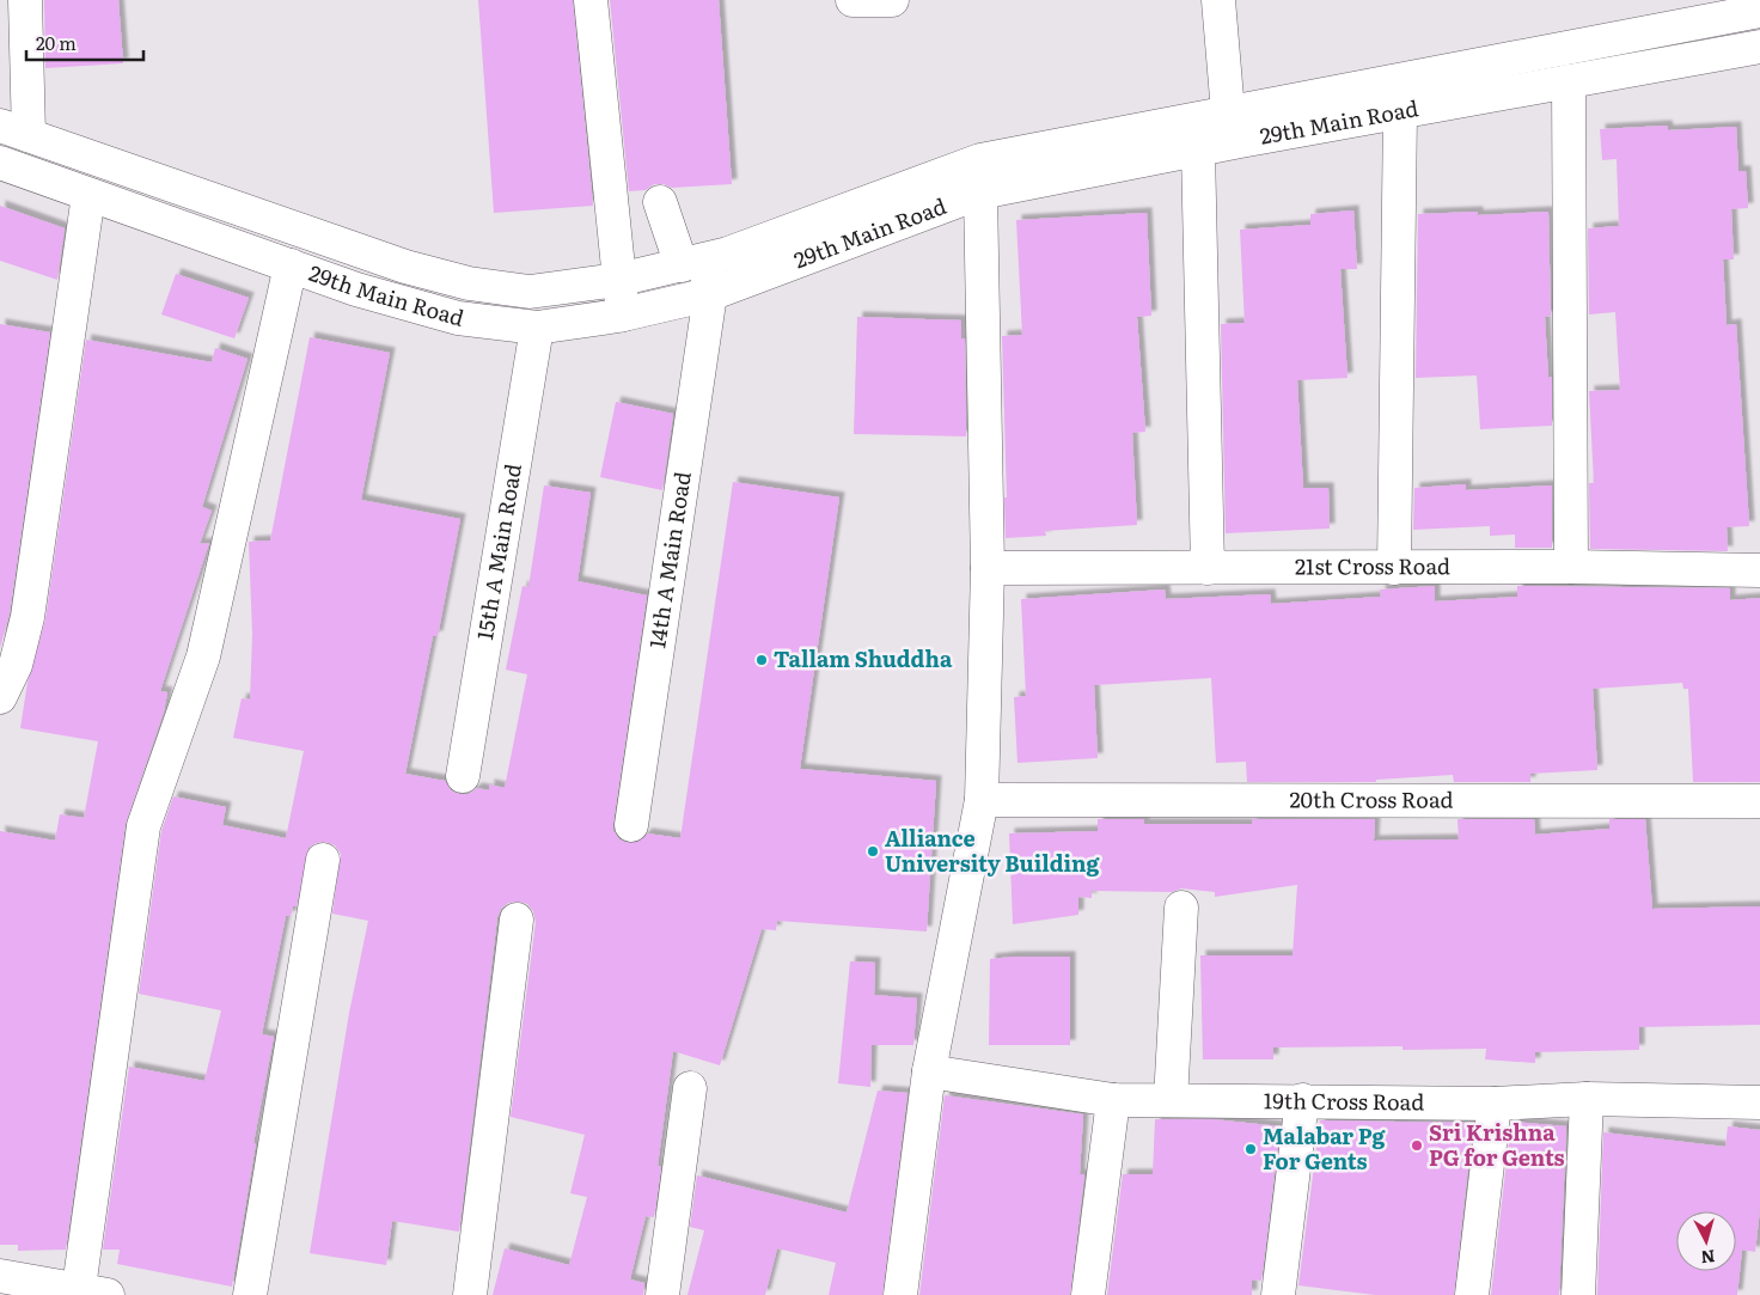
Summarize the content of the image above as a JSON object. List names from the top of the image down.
{
  "streets": {
    "street": [
      "29th Main Road",
      "15th A Main Road",
      "14th A Main Road",
      "21st Cross Road",
      "20th Cross Road",
      "19th Cross Road"
    ]
  },
  "crossings": [
    ["29th Main Road", "15th A Main Road"],
    ["29th Main Road", "14th A Main Road"]
  ],
  "places": [
    "Tallam Shuddha",
    "Alliance University Building",
    "Sri Krishna PG for Gents",
    "Malabar Pg For Gents"
  ],
  "scale_bar": "20 m",
  "north": "bottom"
}
